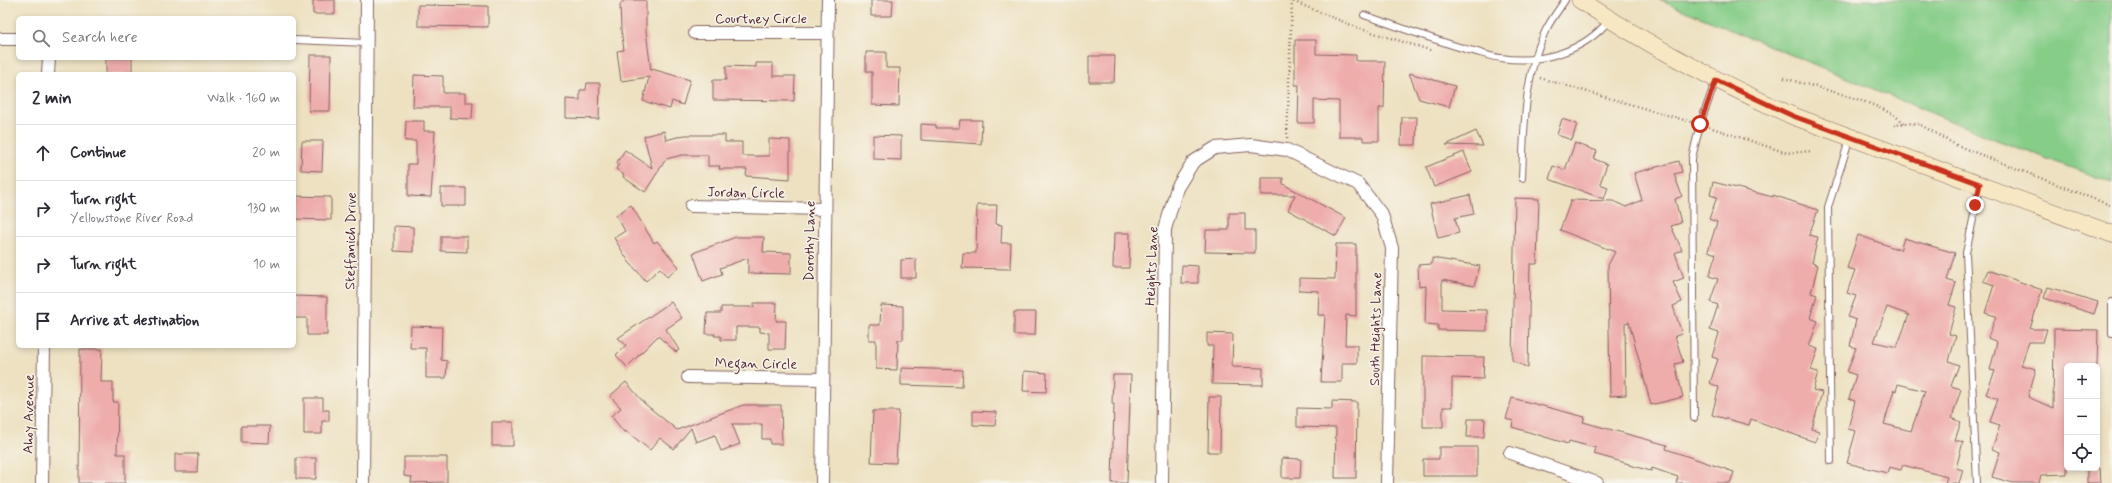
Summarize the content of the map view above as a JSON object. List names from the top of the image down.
{
  "streets": {
    "street": [
      "Courtney Circle",
      "Jordan Circle",
      "Steffanich Drive",
      "Dorothy Lane",
      "Heights Lane",
      "South Heights Lane",
      "Megan Circle",
      "Ahoy Avenue"
    ]
  },
  "crossings": [
    ["Courtney Circle", "Dorothy Lane"],
    ["Jordan Circle", "Dorothy Lane"],
    ["Dorothy Lane", "Megan Circle"],
    ["Heights Lane", "South Heights Lane"]
  ],
  "page": {
    "search": "Search here",
    "heading": ["2 min", "Walk · 160 m"],
    "list": [
      ["Continue", "20 m"],
      ["Turn right", "Yellowstone River Road", "130 m"],
      ["Turn right", "10 m"],
      "Arrive at destination"
    ],
    "map_buttons": ["+", "−"]
  }
}
